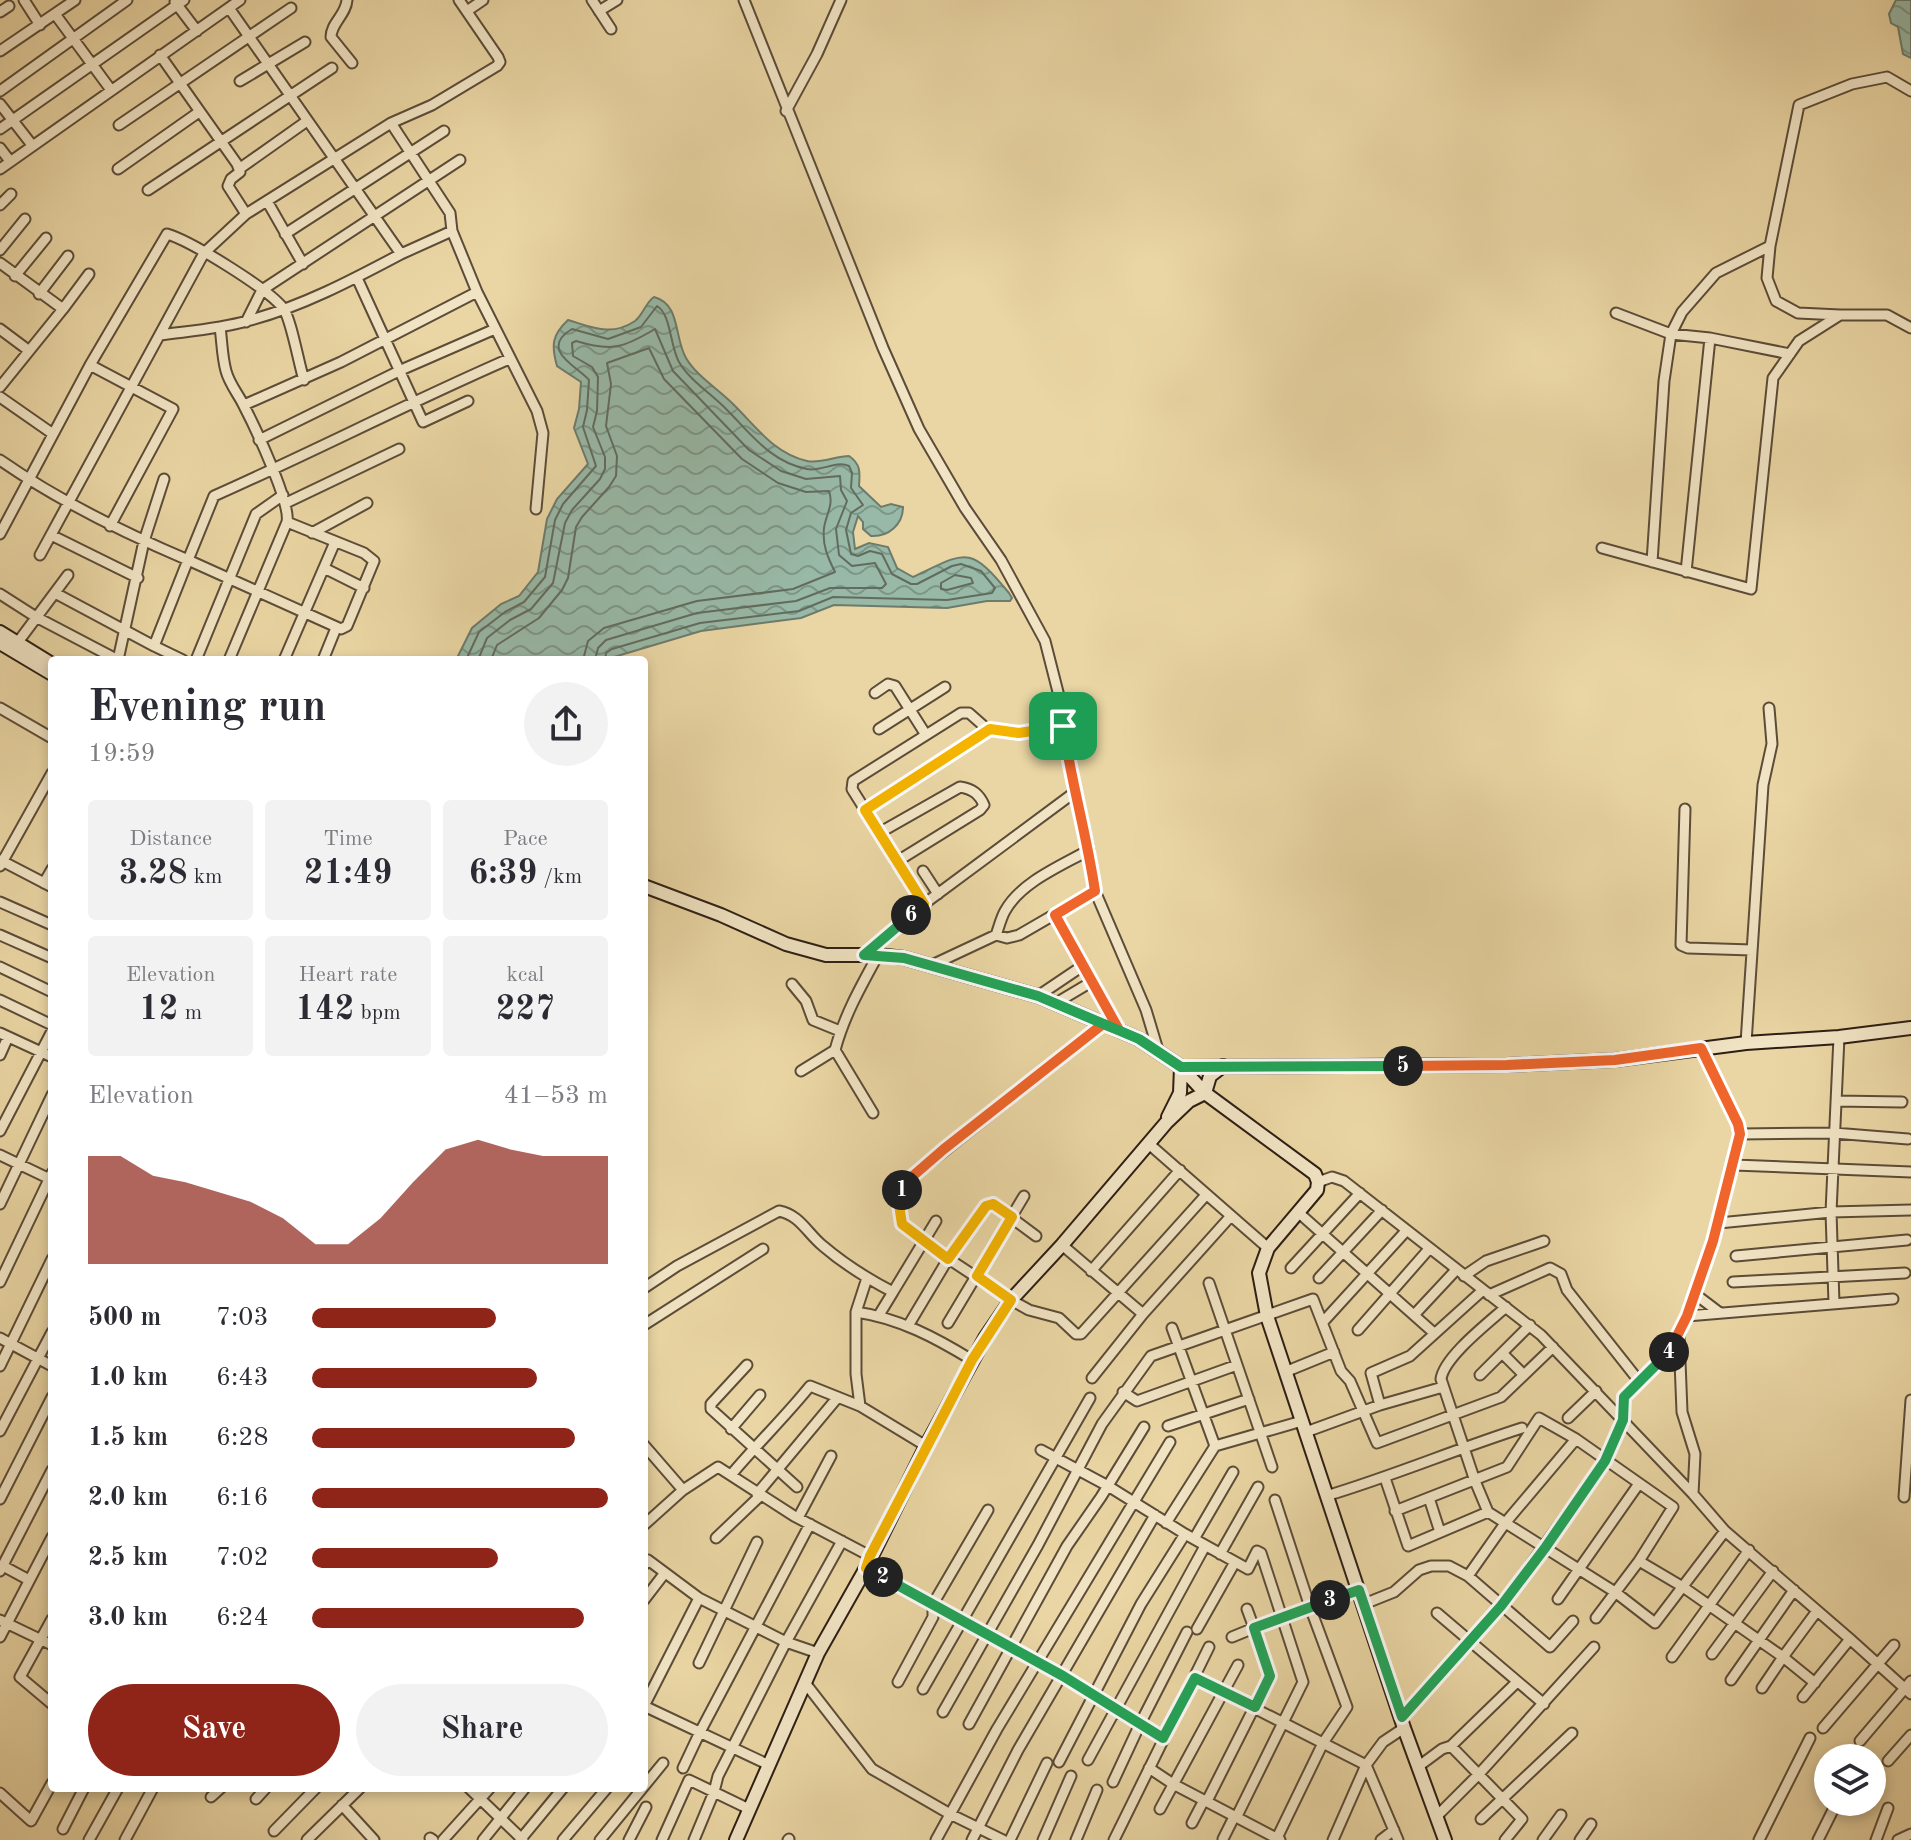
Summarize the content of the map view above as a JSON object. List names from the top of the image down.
{
  "page": {
    "heading": ["Evening run", "19:59"],
    "stats": [
      ["Distance", "3.28 km"],
      ["Time", "21:49"],
      ["Pace", "6:39 /km"],
      ["Elevation", "12 m"],
      ["Heart rate", "142 bpm"],
      ["kcal", "227"]
    ],
    "pins": [
      "6",
      "5",
      "1",
      "4",
      "2",
      "3"
    ],
    "chart": ["Elevation", "41–53 m"],
    "list": [
      {
        "name": "500 m",
        "note": "7:03"
      },
      {
        "name": "1.0 km",
        "note": "6:43"
      },
      {
        "name": "1.5 km",
        "note": "6:28"
      },
      {
        "name": "2.0 km",
        "note": "6:16"
      },
      {
        "name": "2.5 km",
        "note": "7:02"
      },
      {
        "name": "3.0 km",
        "note": "6:24"
      }
    ],
    "buttons": ["Save", "Share"]
  }
}
